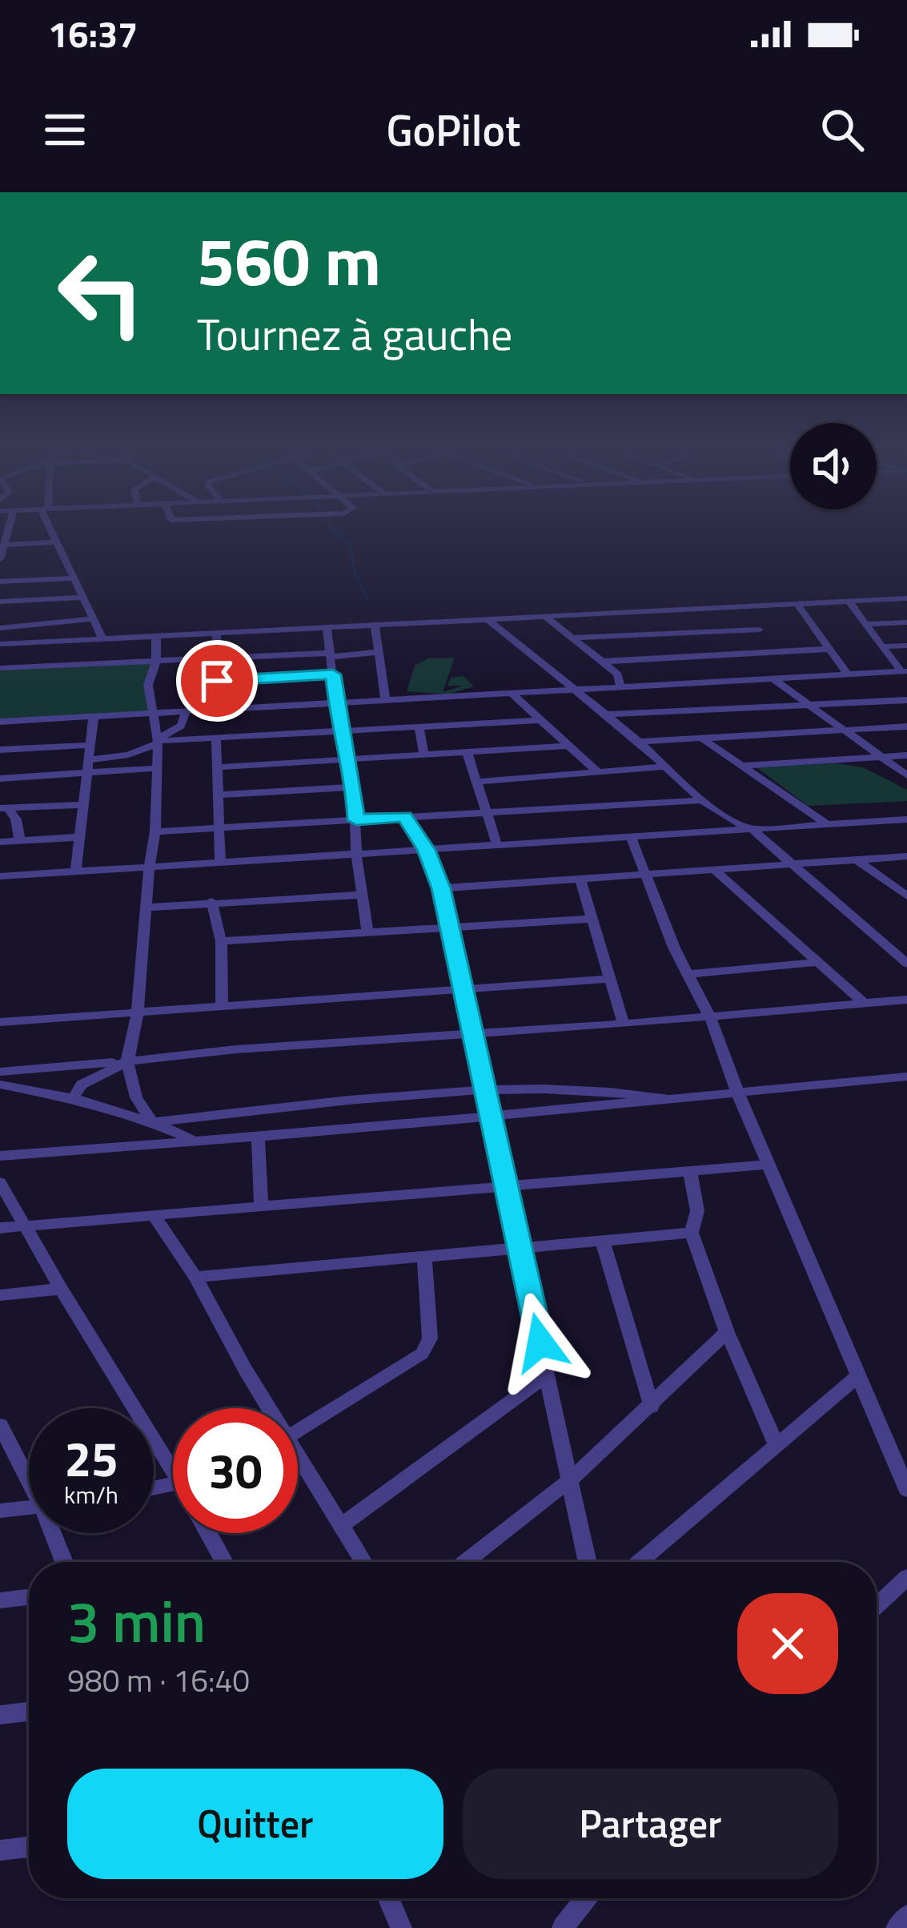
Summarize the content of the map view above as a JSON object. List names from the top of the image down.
{
  "page": {
    "status": "16:37",
    "header": "GoPilot",
    "turn": ["560 m", "Tournez à gauche"],
    "speed": "25 km/h",
    "limit": "30",
    "heading": ["3 min", "980 m · 16:40"],
    "buttons": ["Quitter", "Partager"]
  }
}
